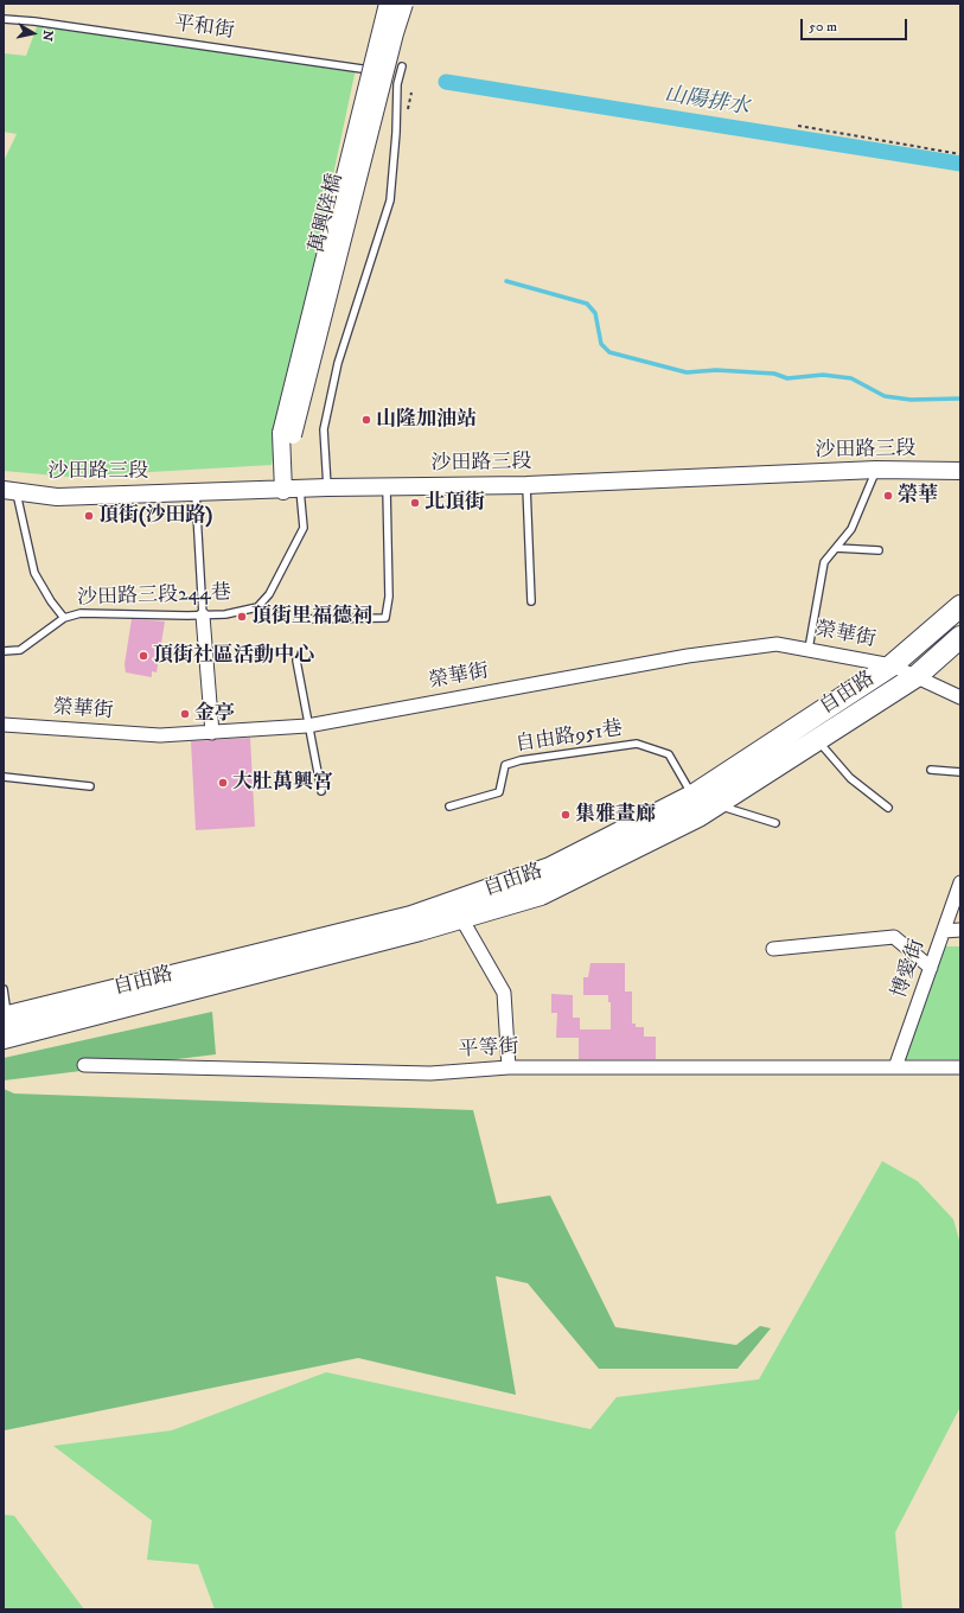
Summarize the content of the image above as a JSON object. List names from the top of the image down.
{
  "streets": {
    "main road": ["自由路"],
    "street": [
      "萬興陸橋",
      "沙田路三段",
      "榮華街",
      "博愛街",
      "平等街"
    ],
    "lane": ["平和街", "沙田路三段244巷", "自由路951巷"]
  },
  "crossings": [
    ["沙田路三段", "沙田路三段244巷"],
    ["榮華街", "自由路"],
    ["自由路", "自由路951巷"],
    ["博愛街", "平等街"]
  ],
  "water": ["山陽排水"],
  "places": [
    "山隆加油站",
    "榮華",
    "北頂街",
    "頂街(沙田路)",
    "頂街里福德祠",
    "頂街社區活動中心",
    "金亭",
    "大肚萬興宮",
    "集雅畫廊"
  ],
  "scale_bar": "50 m",
  "north": "right"
}
